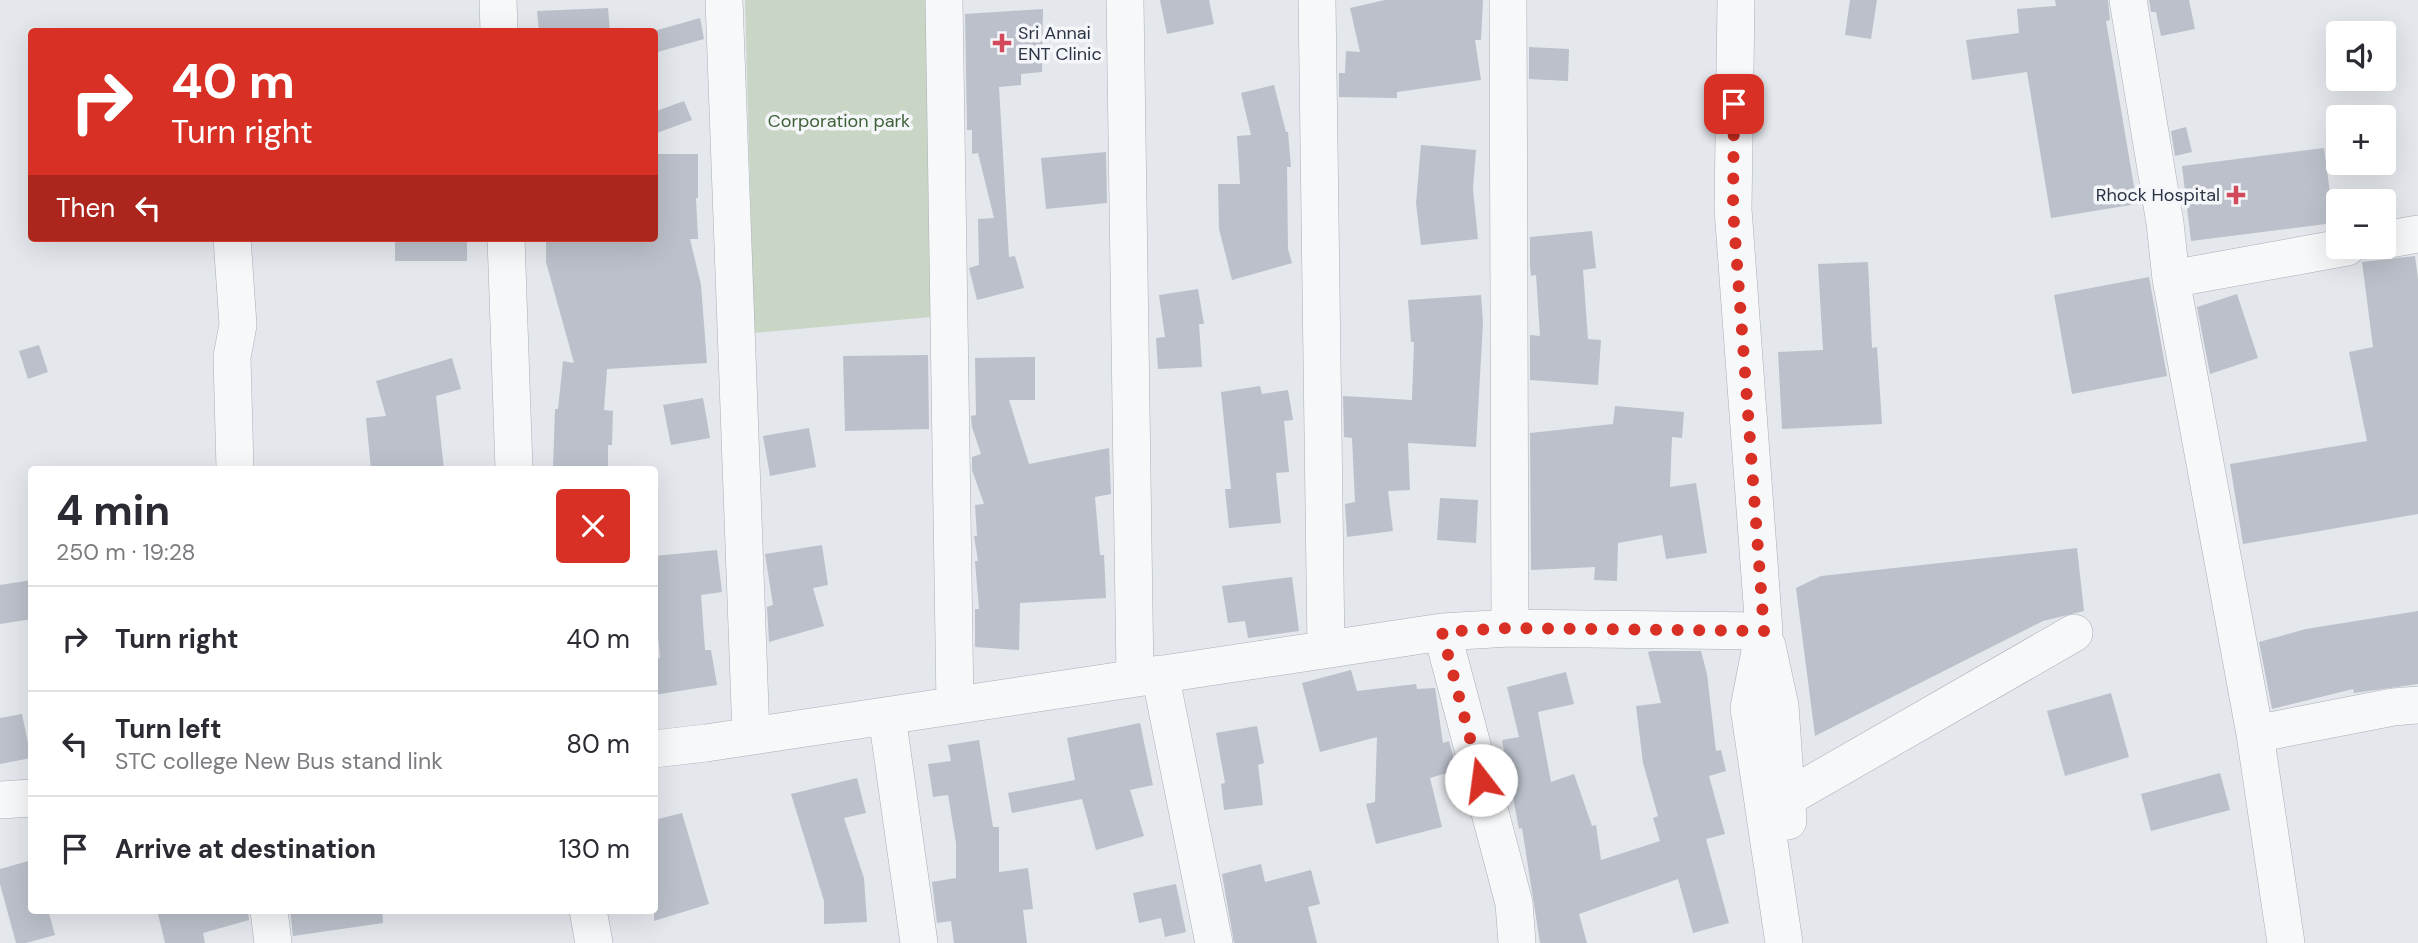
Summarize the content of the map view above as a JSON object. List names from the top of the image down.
{
  "parks": ["Corporation park"],
  "places": {
    "health": ["Sri Annai ENT Clinic", "Rhock Hospital"]
  },
  "page": {
    "map_buttons": ["+", "−"],
    "turn": ["40 m", "Turn right"],
    "then": "Then",
    "heading": ["4 min", "250 m · 19:28"],
    "list": [
      {
        "name": "Turn right",
        "value": "40 m"
      },
      {
        "name": "Turn left",
        "note": "STC college New Bus stand link",
        "value": "80 m"
      },
      {
        "name": "Arrive at destination",
        "value": "130 m"
      }
    ]
  }
}
